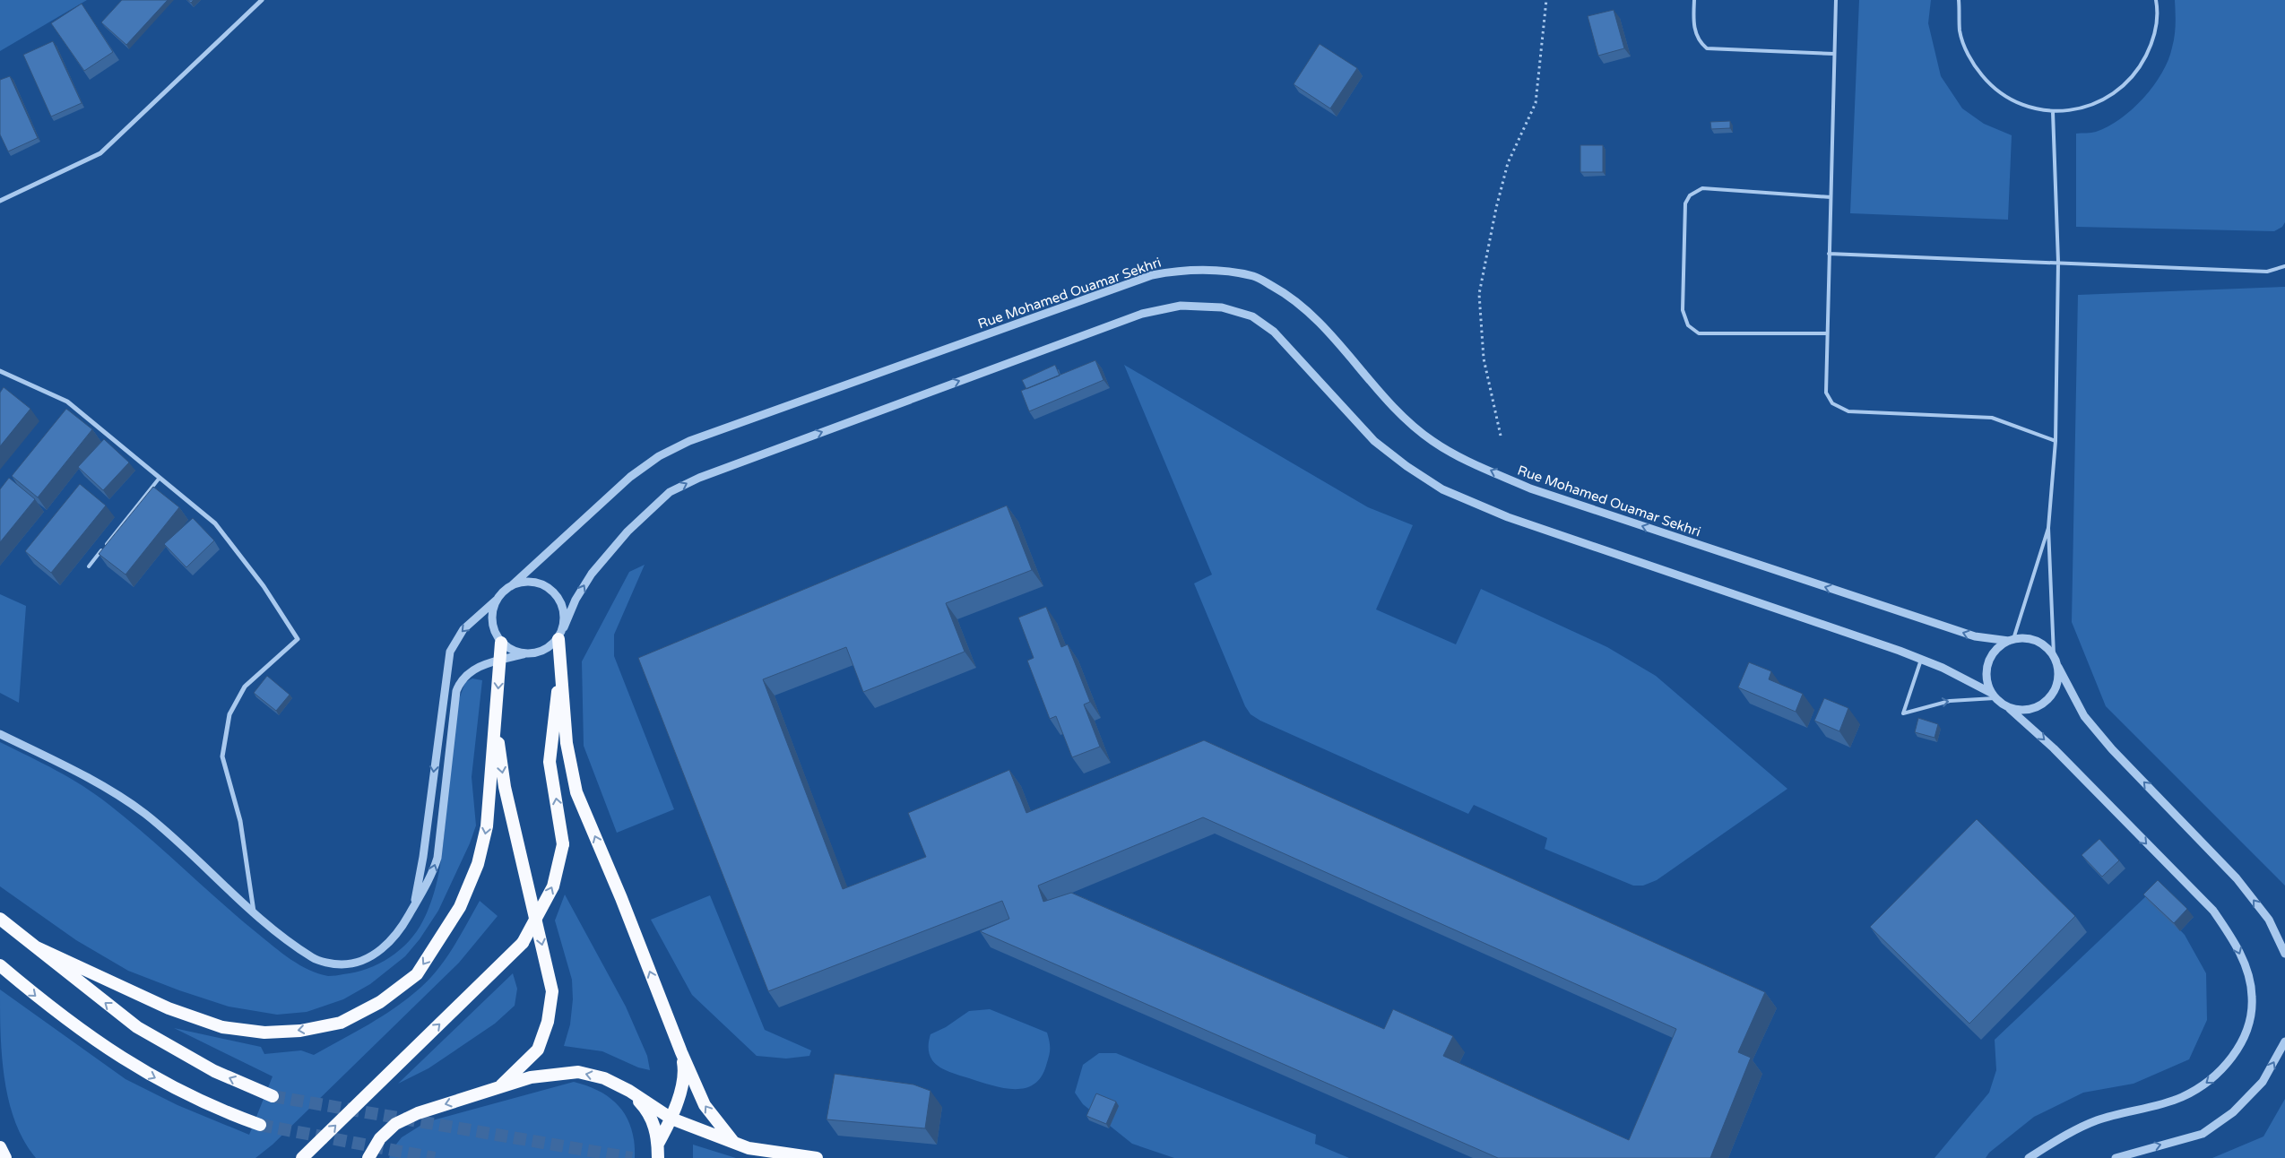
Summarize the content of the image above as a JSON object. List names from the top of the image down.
{
  "streets": {
    "street": ["Rue Mohamed Ouamar Sekhri"]
  },
  "one_way": ["Rue Mohamed Ouamar Sekhri"]
}
